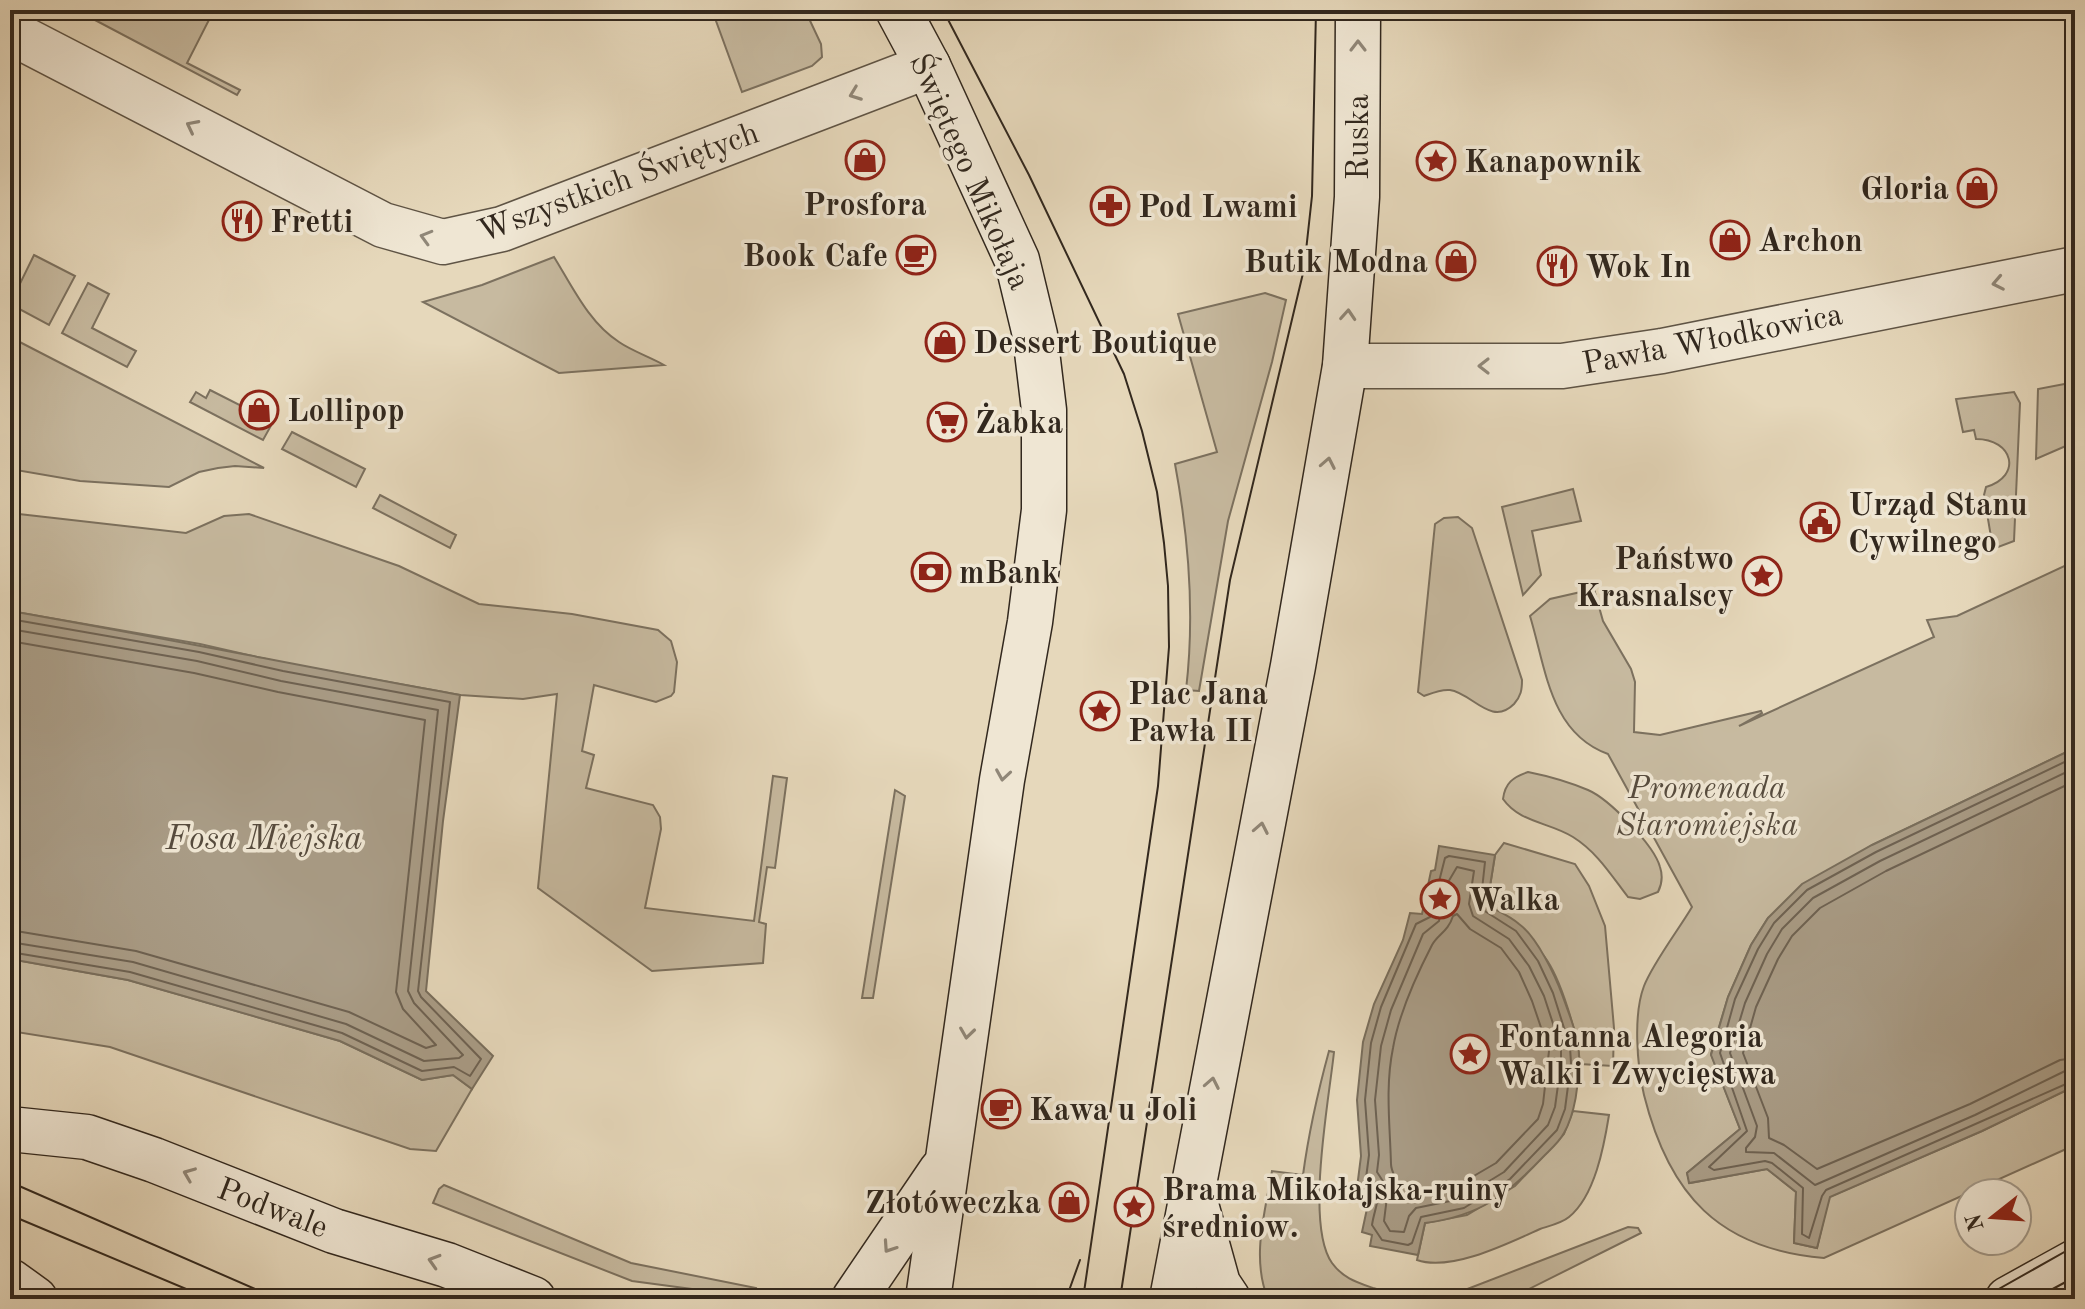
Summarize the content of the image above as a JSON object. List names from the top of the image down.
{
  "streets": {
    "main road": [
      "Ruska",
      "Świętego Mikołaja",
      "Wszystkich Świętych",
      "Pawła Włodkowica",
      "Podwale"
    ]
  },
  "crossings": [
    ["Ruska", "Pawła Włodkowica"],
    ["Świętego Mikołaja", "Wszystkich Świętych"]
  ],
  "one_way": [
    "Ruska",
    "Wszystkich Świętych",
    "Pawła Włodkowica",
    "Podwale"
  ],
  "water": ["Fosa Miejska"],
  "parks": ["Promenada Staromiejska"],
  "places": {
    "shop": [
      "Prosfora",
      "Gloria",
      "Archon",
      "Butik Modna",
      "Dessert Boutique",
      "Lollipop",
      "Złotóweczka"
    ],
    "place": [
      "Kanapownik",
      "Państwo Krasnalscy",
      "Plac Jana Pawła II",
      "Walka",
      "Fontanna Alegoria Walki i Zwycięstwa",
      "Brama Mikołajska-ruiny średniow."
    ],
    "pharmacy": ["Pod Lwami"],
    "restaurant": ["Fretti", "Wok In"],
    "cafe": ["Book Cafe", "Kawa u Joli"],
    "supermarket": ["Żabka"],
    "public building": ["Urząd Stanu Cywilnego"],
    "bank": ["mBank"]
  },
  "north": "left"
}
